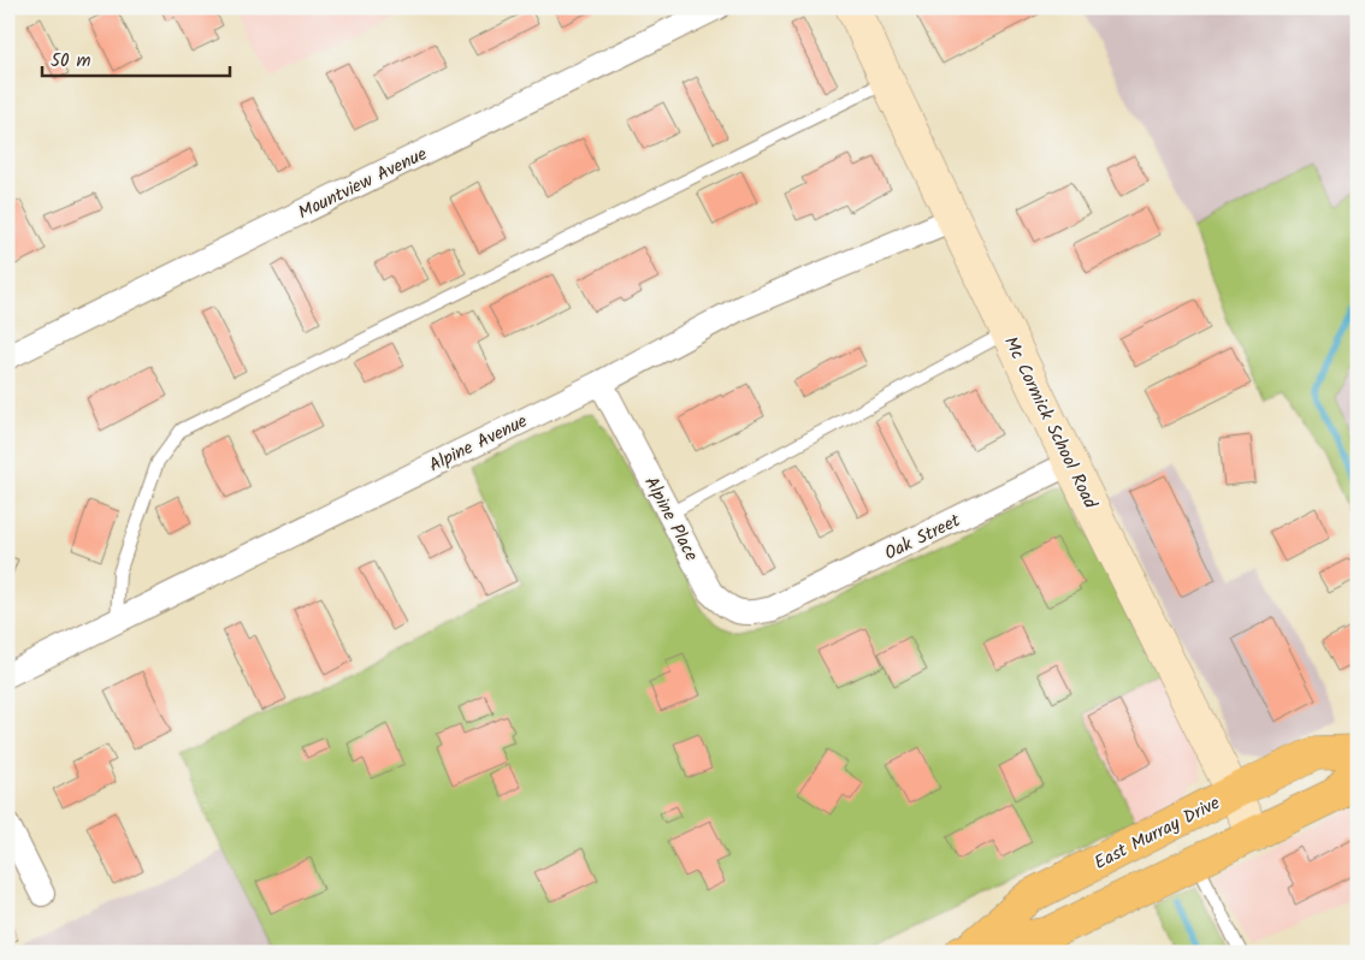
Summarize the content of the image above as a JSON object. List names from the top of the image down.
{
  "streets": {
    "highway": ["East Murray Drive"],
    "street": [
      "Mountview Avenue",
      "Mc Cormick School Road",
      "Alpine Avenue",
      "Alpine Place",
      "Oak Street"
    ]
  },
  "crossings": [
    ["Mc Cormick School Road", "Alpine Avenue"],
    ["Mc Cormick School Road", "Oak Street"],
    ["Mc Cormick School Road", "East Murray Drive"],
    ["Alpine Avenue", "Alpine Place"],
    ["Alpine Place", "Oak Street"]
  ],
  "scale_bar": "50 m"
}
